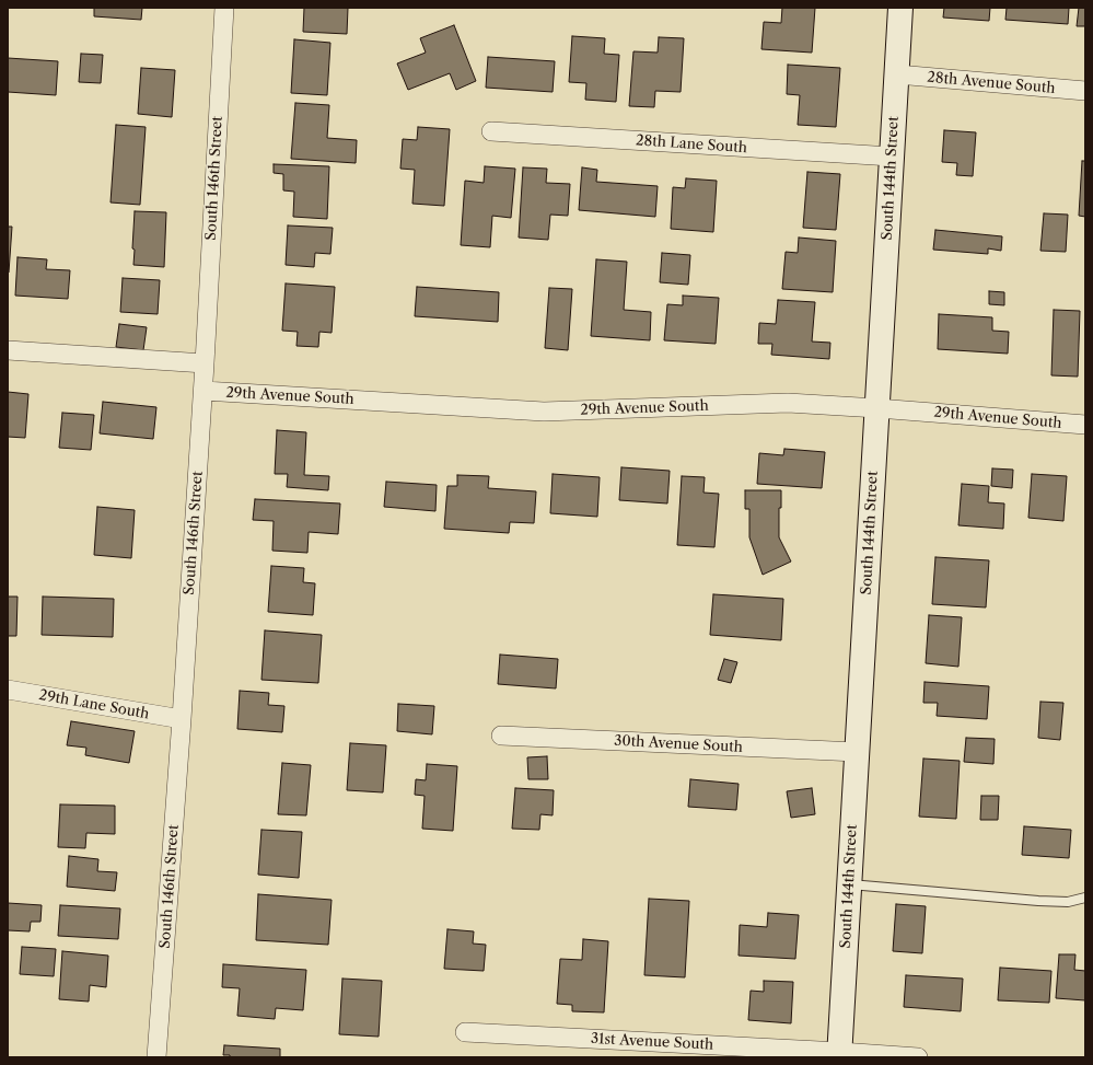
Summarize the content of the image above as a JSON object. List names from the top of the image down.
{
  "streets": {
    "street": [
      "28th Avenue South",
      "28th Lane South",
      "South 146th Street",
      "South 144th Street",
      "29th Avenue South",
      "29th Lane South",
      "30th Avenue South",
      "31st Avenue South"
    ]
  },
  "crossings": [
    ["28th Avenue South", "South 144th Street"],
    ["28th Lane South", "South 144th Street"],
    ["South 146th Street", "29th Avenue South"],
    ["South 146th Street", "29th Lane South"],
    ["South 144th Street", "29th Avenue South"],
    ["South 144th Street", "30th Avenue South"],
    ["South 144th Street", "31st Avenue South"]
  ]
}
